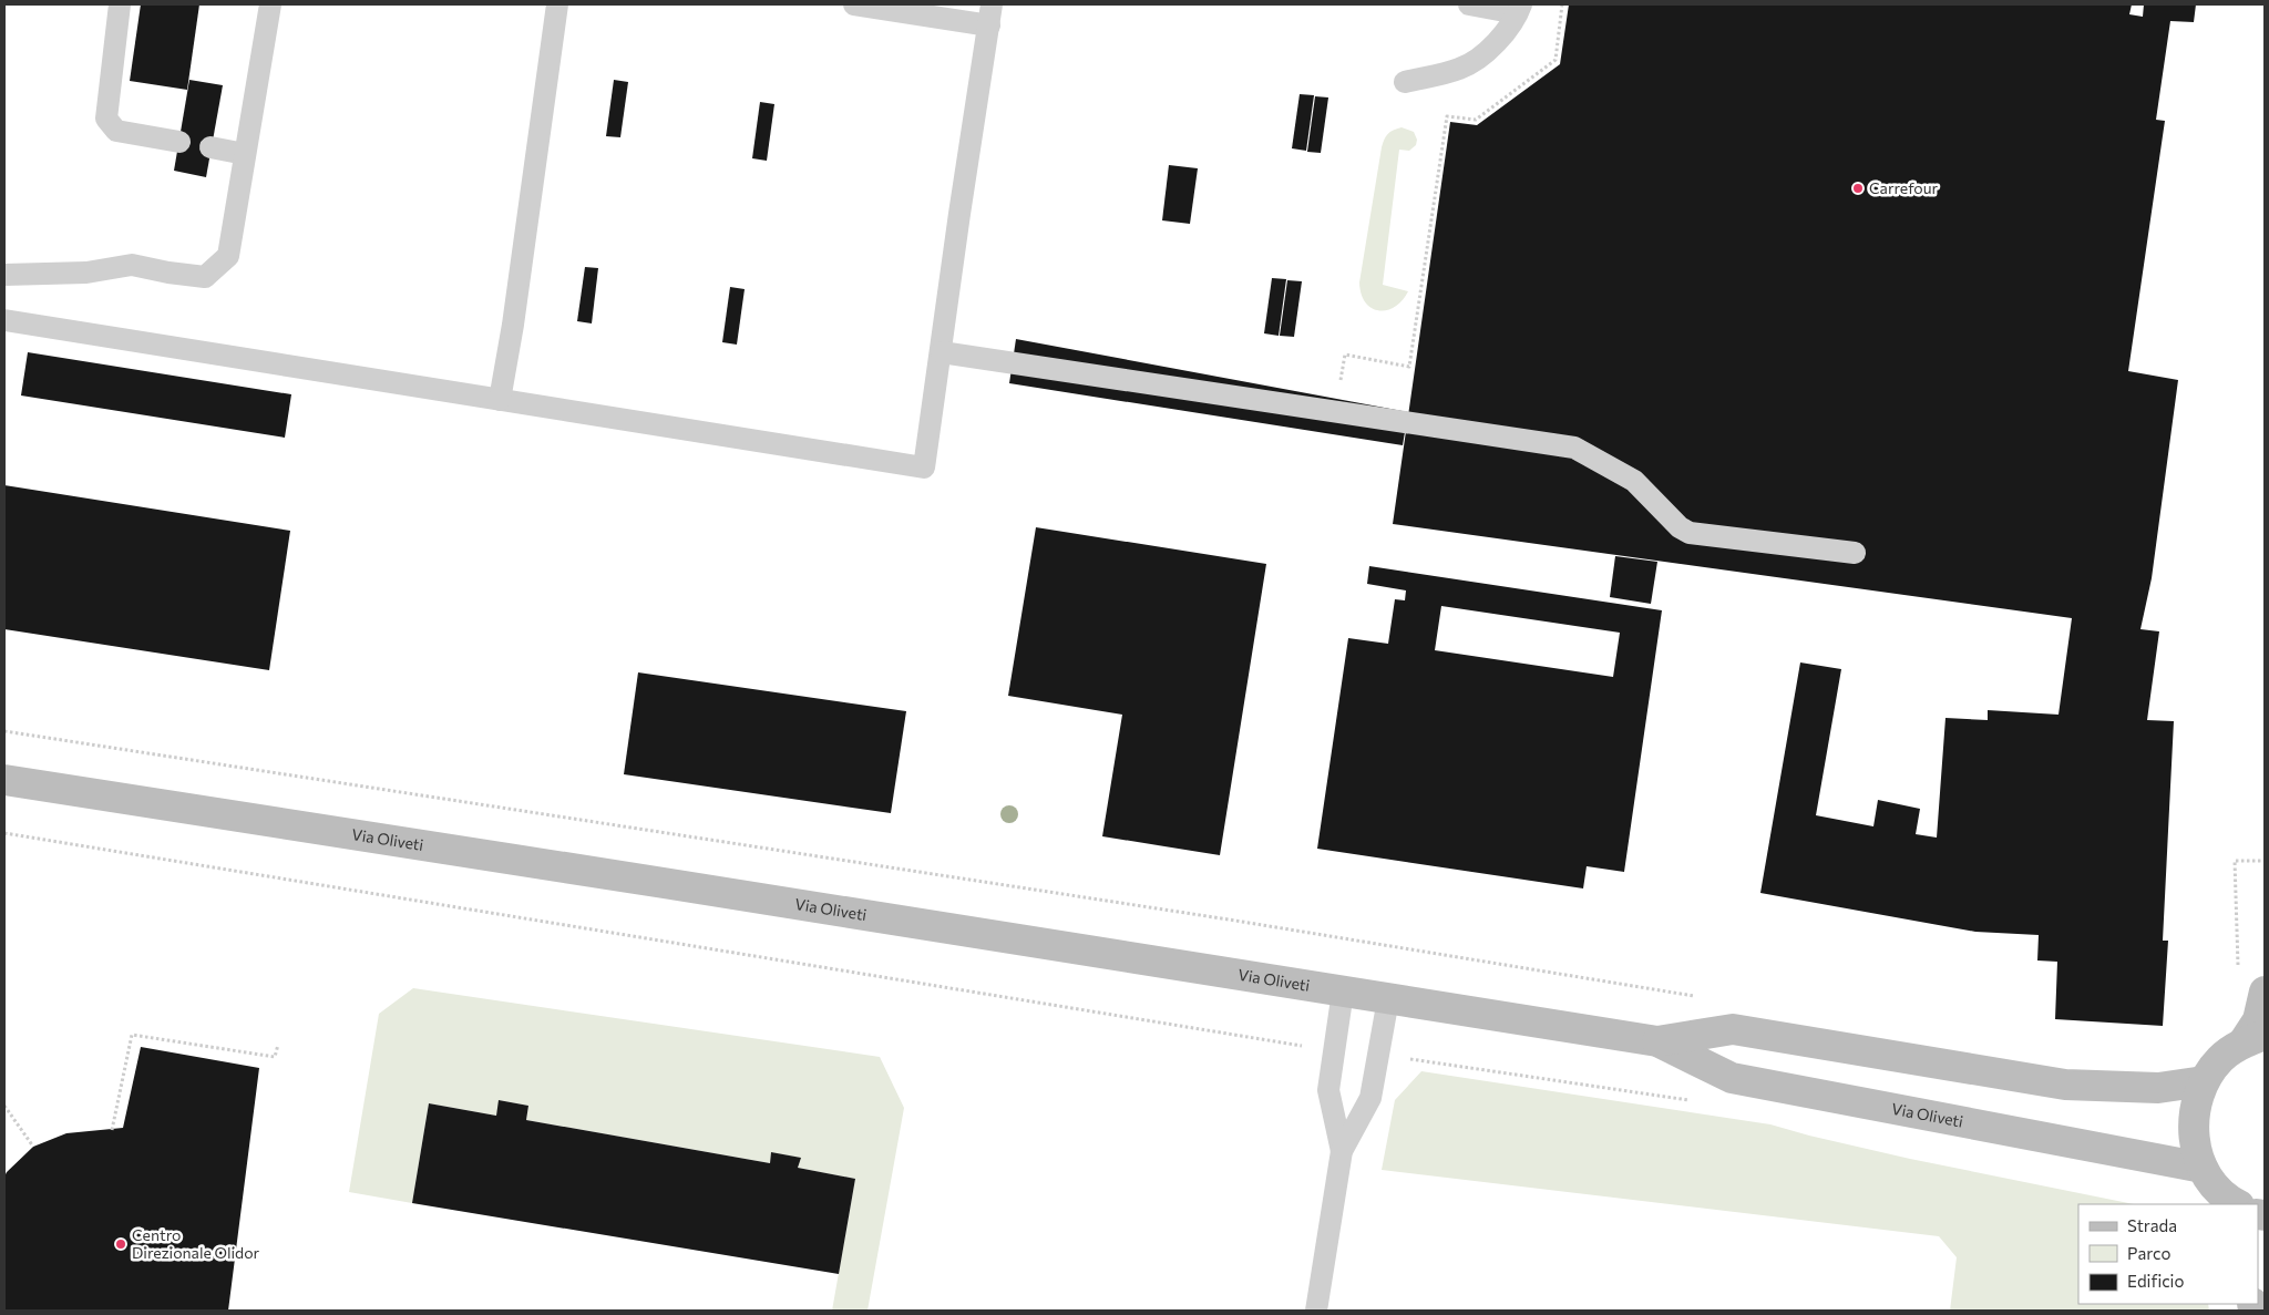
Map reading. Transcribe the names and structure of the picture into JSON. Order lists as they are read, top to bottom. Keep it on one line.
{"streets":{"main road":["Via Oliveti"]},"places":["Carrefour","Centro Direzionale Olidor"],"legend":["Strada","Parco","Edificio"]}
